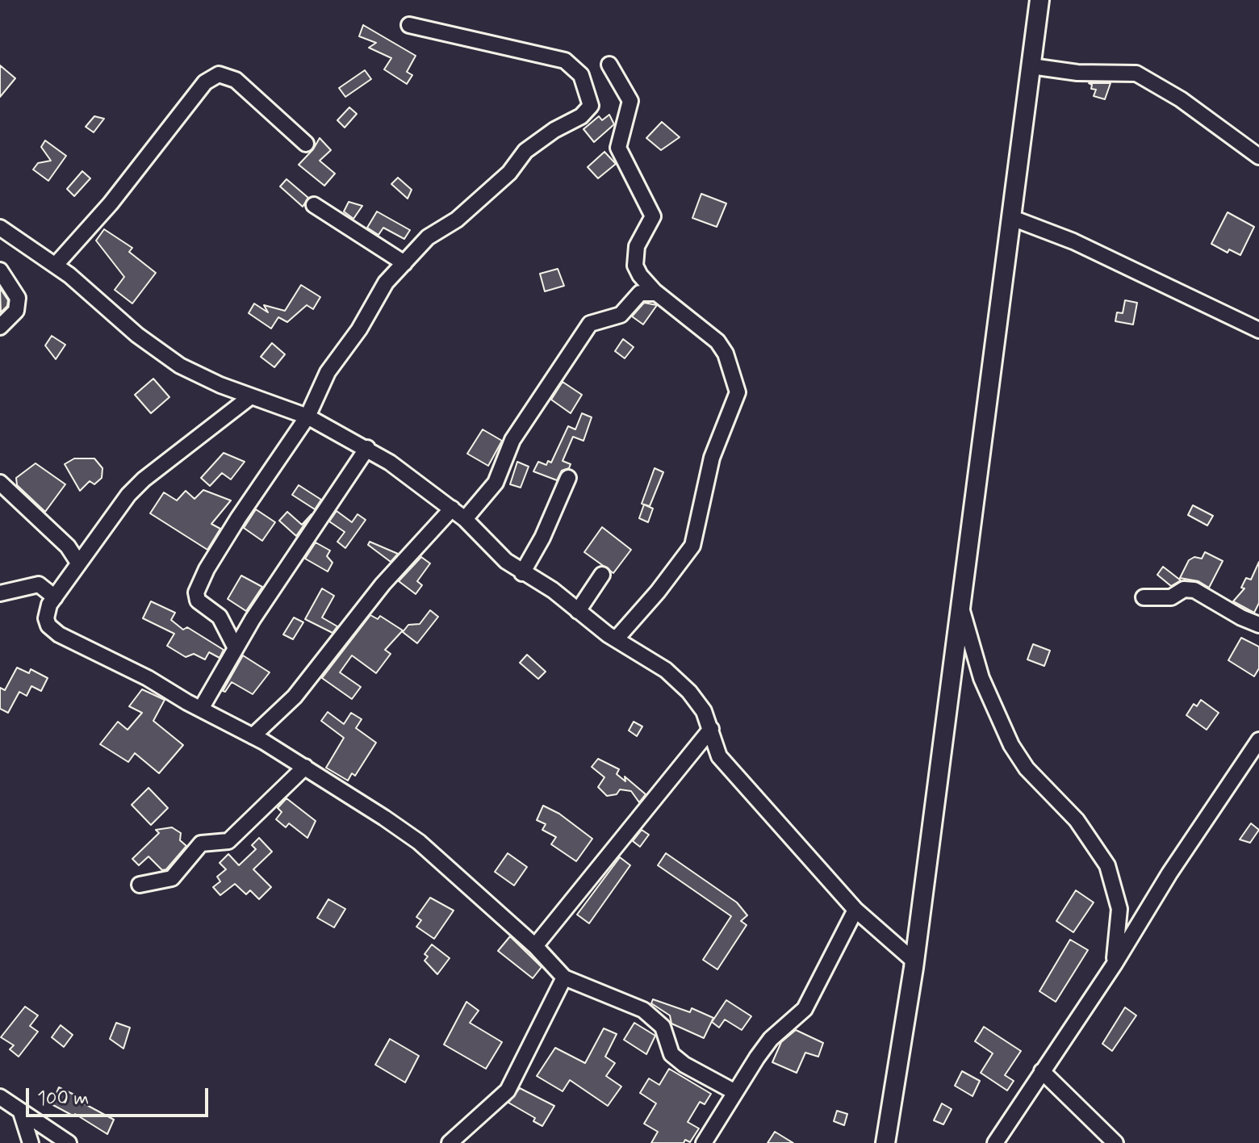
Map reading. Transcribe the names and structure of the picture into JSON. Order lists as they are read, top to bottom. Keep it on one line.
{"scale_bar":"100 m"}
